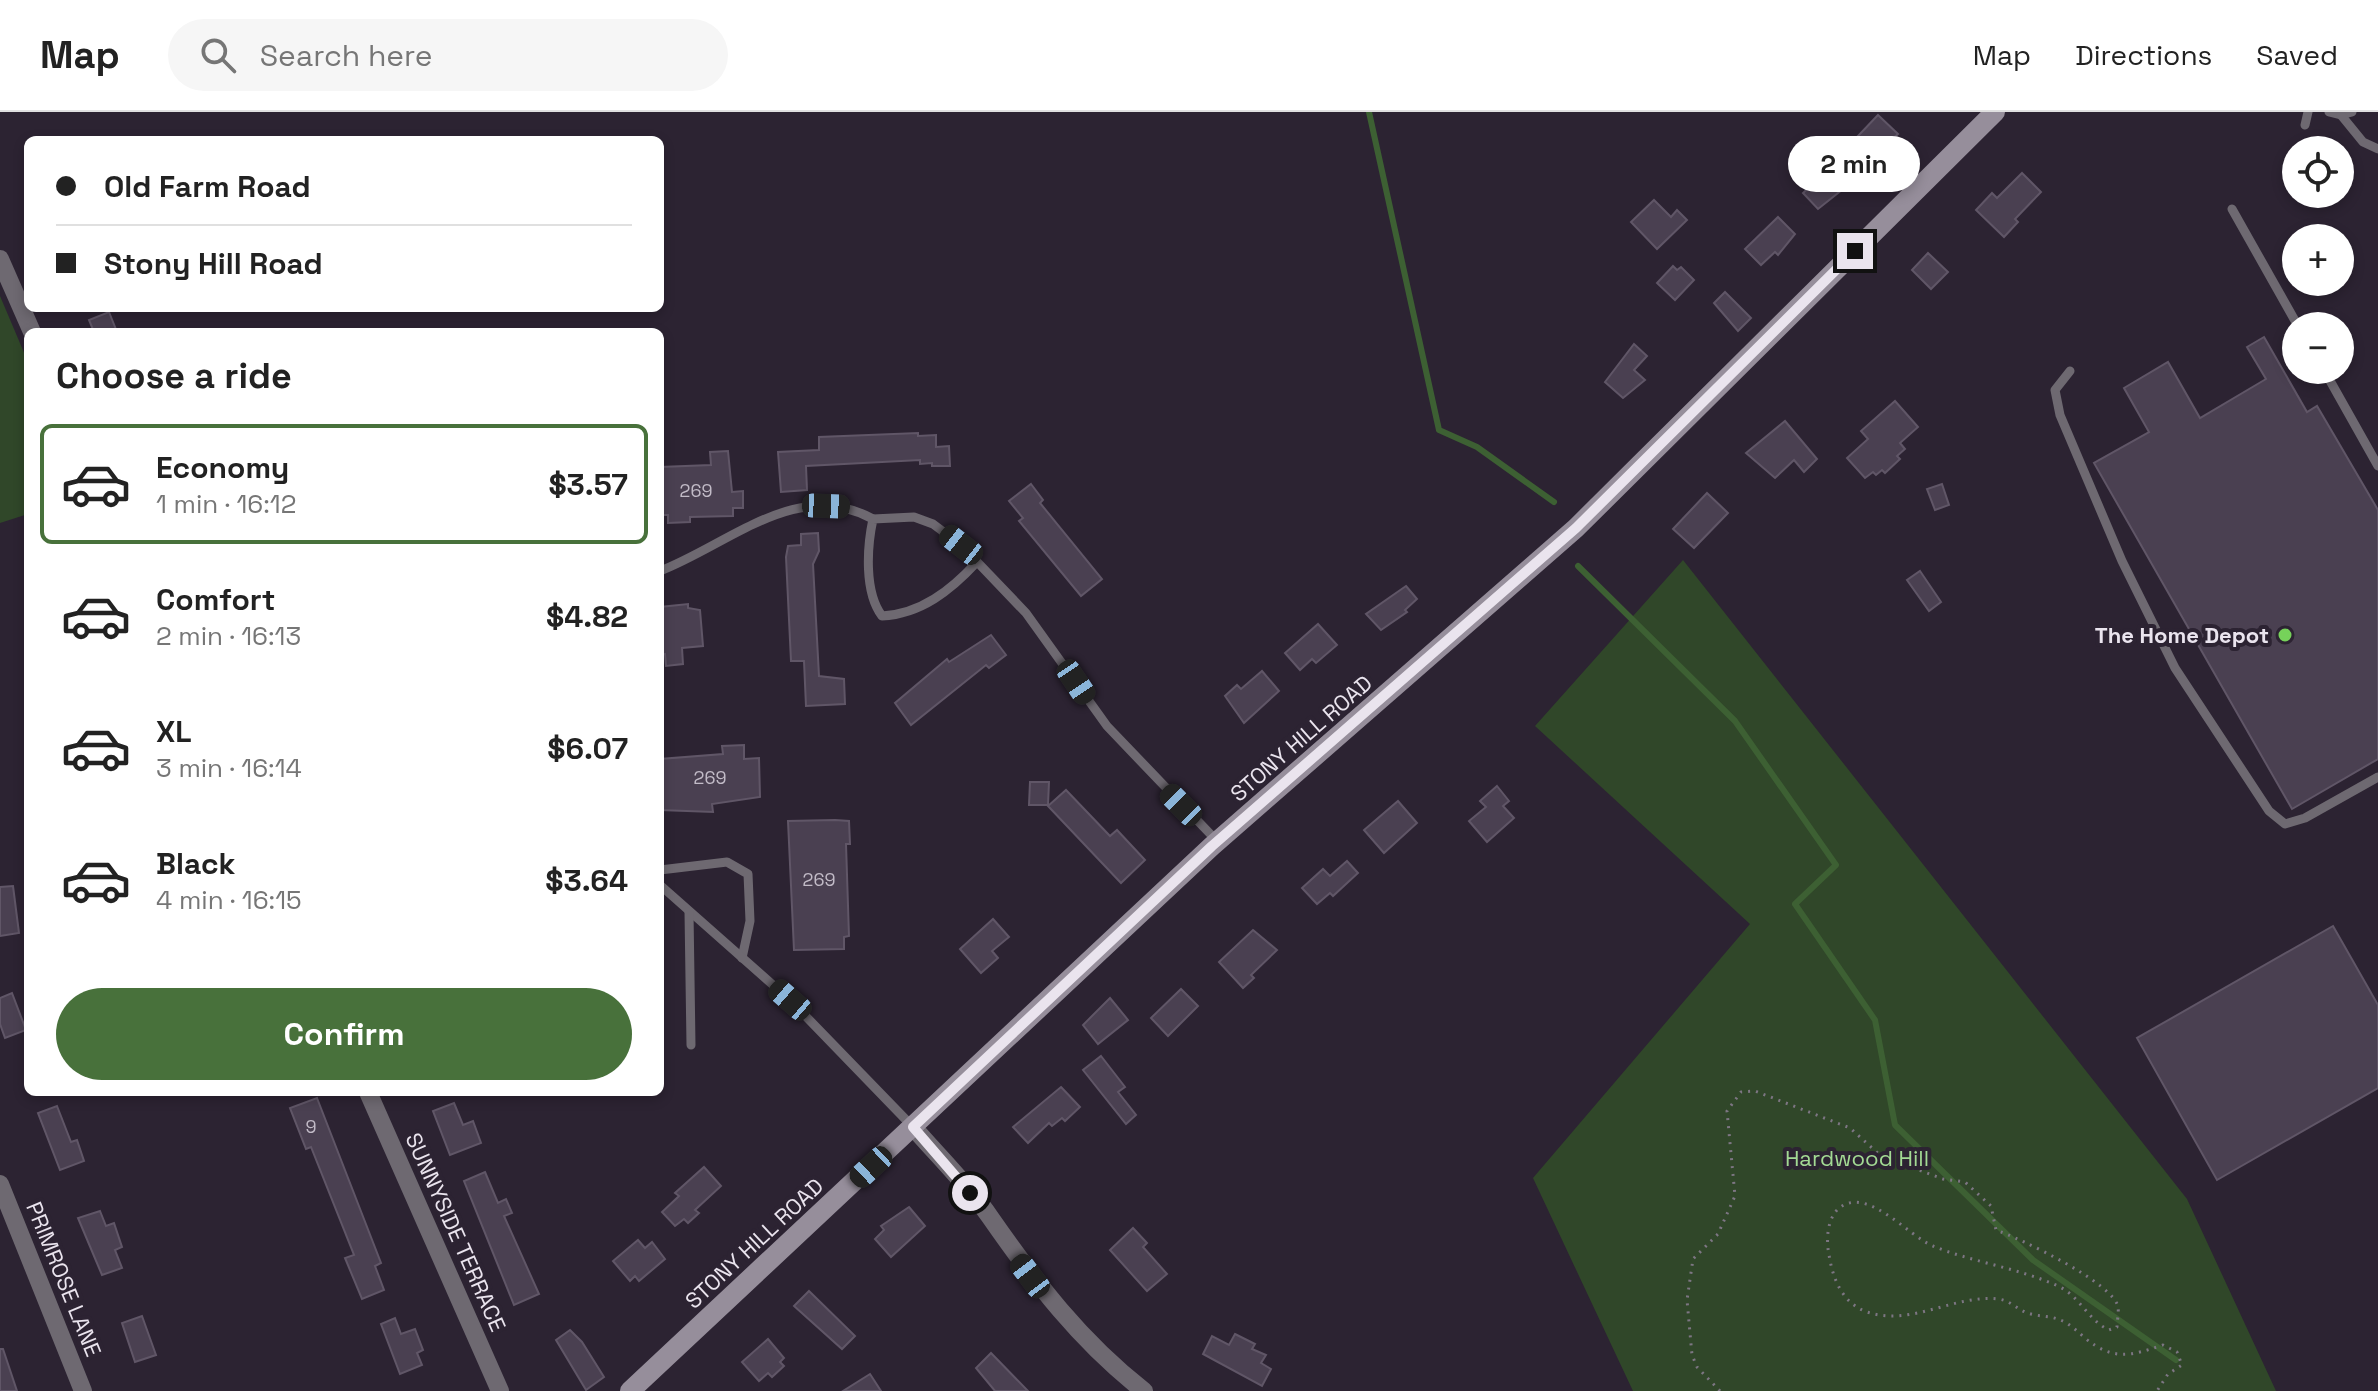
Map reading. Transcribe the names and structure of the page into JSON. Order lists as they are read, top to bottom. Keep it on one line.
{"streets":{"main road":["STONY HILL ROAD"],"street":["SUNNYSIDE TERRACE","PRIMROSE LANE"]},"parks":["Hardwood Hill"],"places":["The Home Depot"],"house_numbers":["269","269","269","9"],"page":{"header":"Map","search":"Search here","nav":["Map","Directions","Saved"],"map_buttons":["+","−"],"bubble":"2 min","banner":["Old Farm Road","Stony Hill Road"],"heading":"Choose a ride","list":[{"name":"Economy","note":"1 min · 16:12","value":"$3.57"},{"name":"Comfort","note":"2 min · 16:13","value":"$4.82"},{"name":"XL","note":"3 min · 16:14","value":"$6.07"},{"name":"Black","note":"4 min · 16:15","value":"$3.64"}],"buttons":"Confirm"}}
